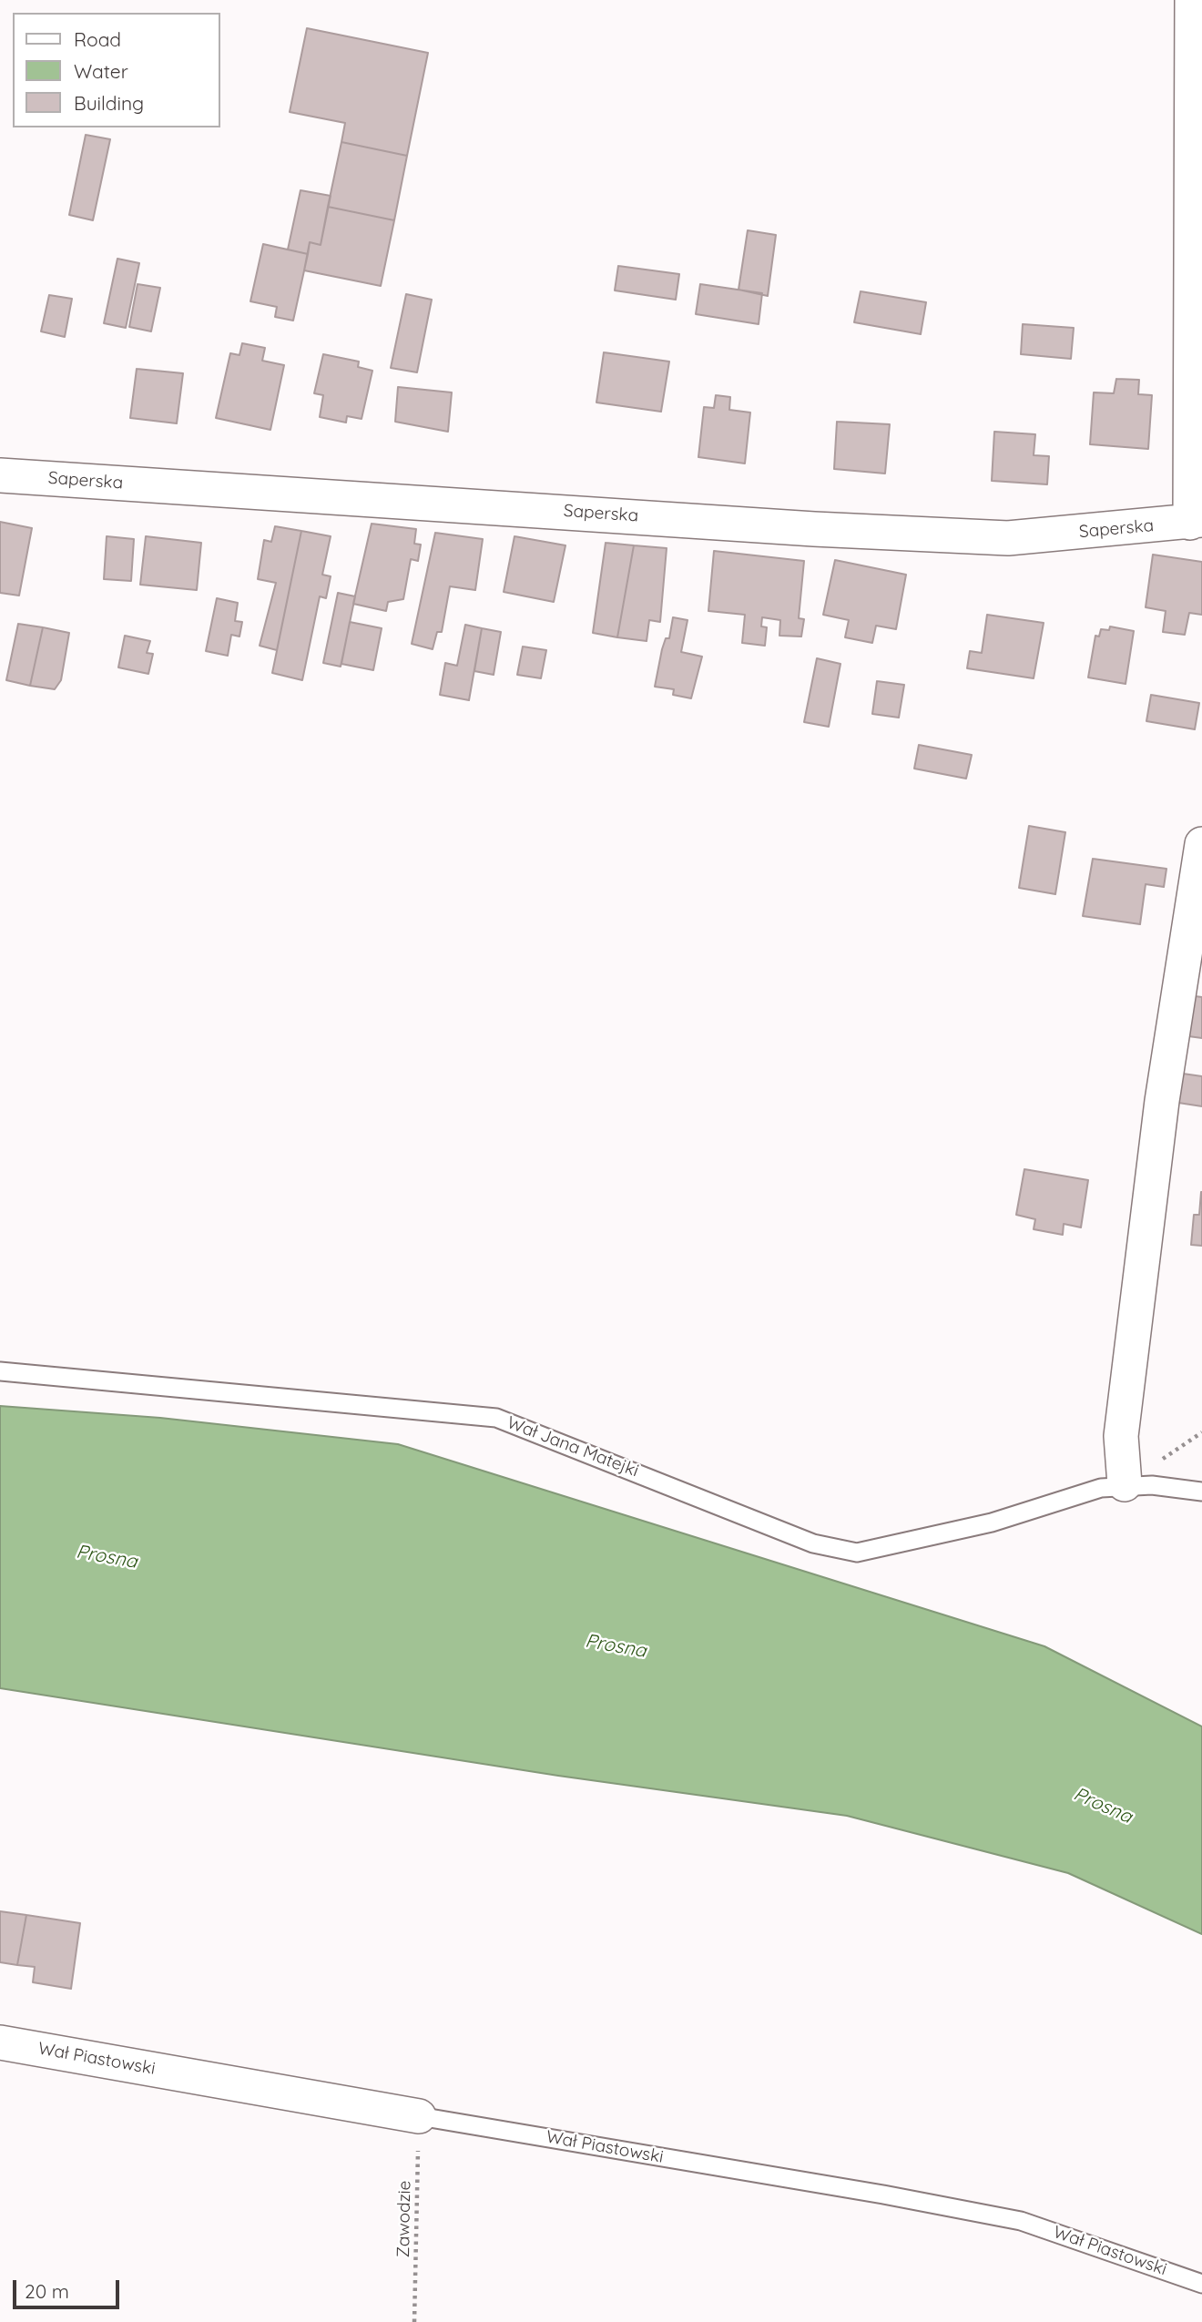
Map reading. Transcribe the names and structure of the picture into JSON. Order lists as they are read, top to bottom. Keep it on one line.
{"streets":{"street":["Saperska","Wał Piastowski"],"lane":["Wał Jana Matejki"],"path":["Zawodzie"]},"crossings":[["Wał Piastowski","Zawodzie"]],"water":["Prosna"],"legend":["Road","Water","Building"],"scale_bar":"20 m"}
